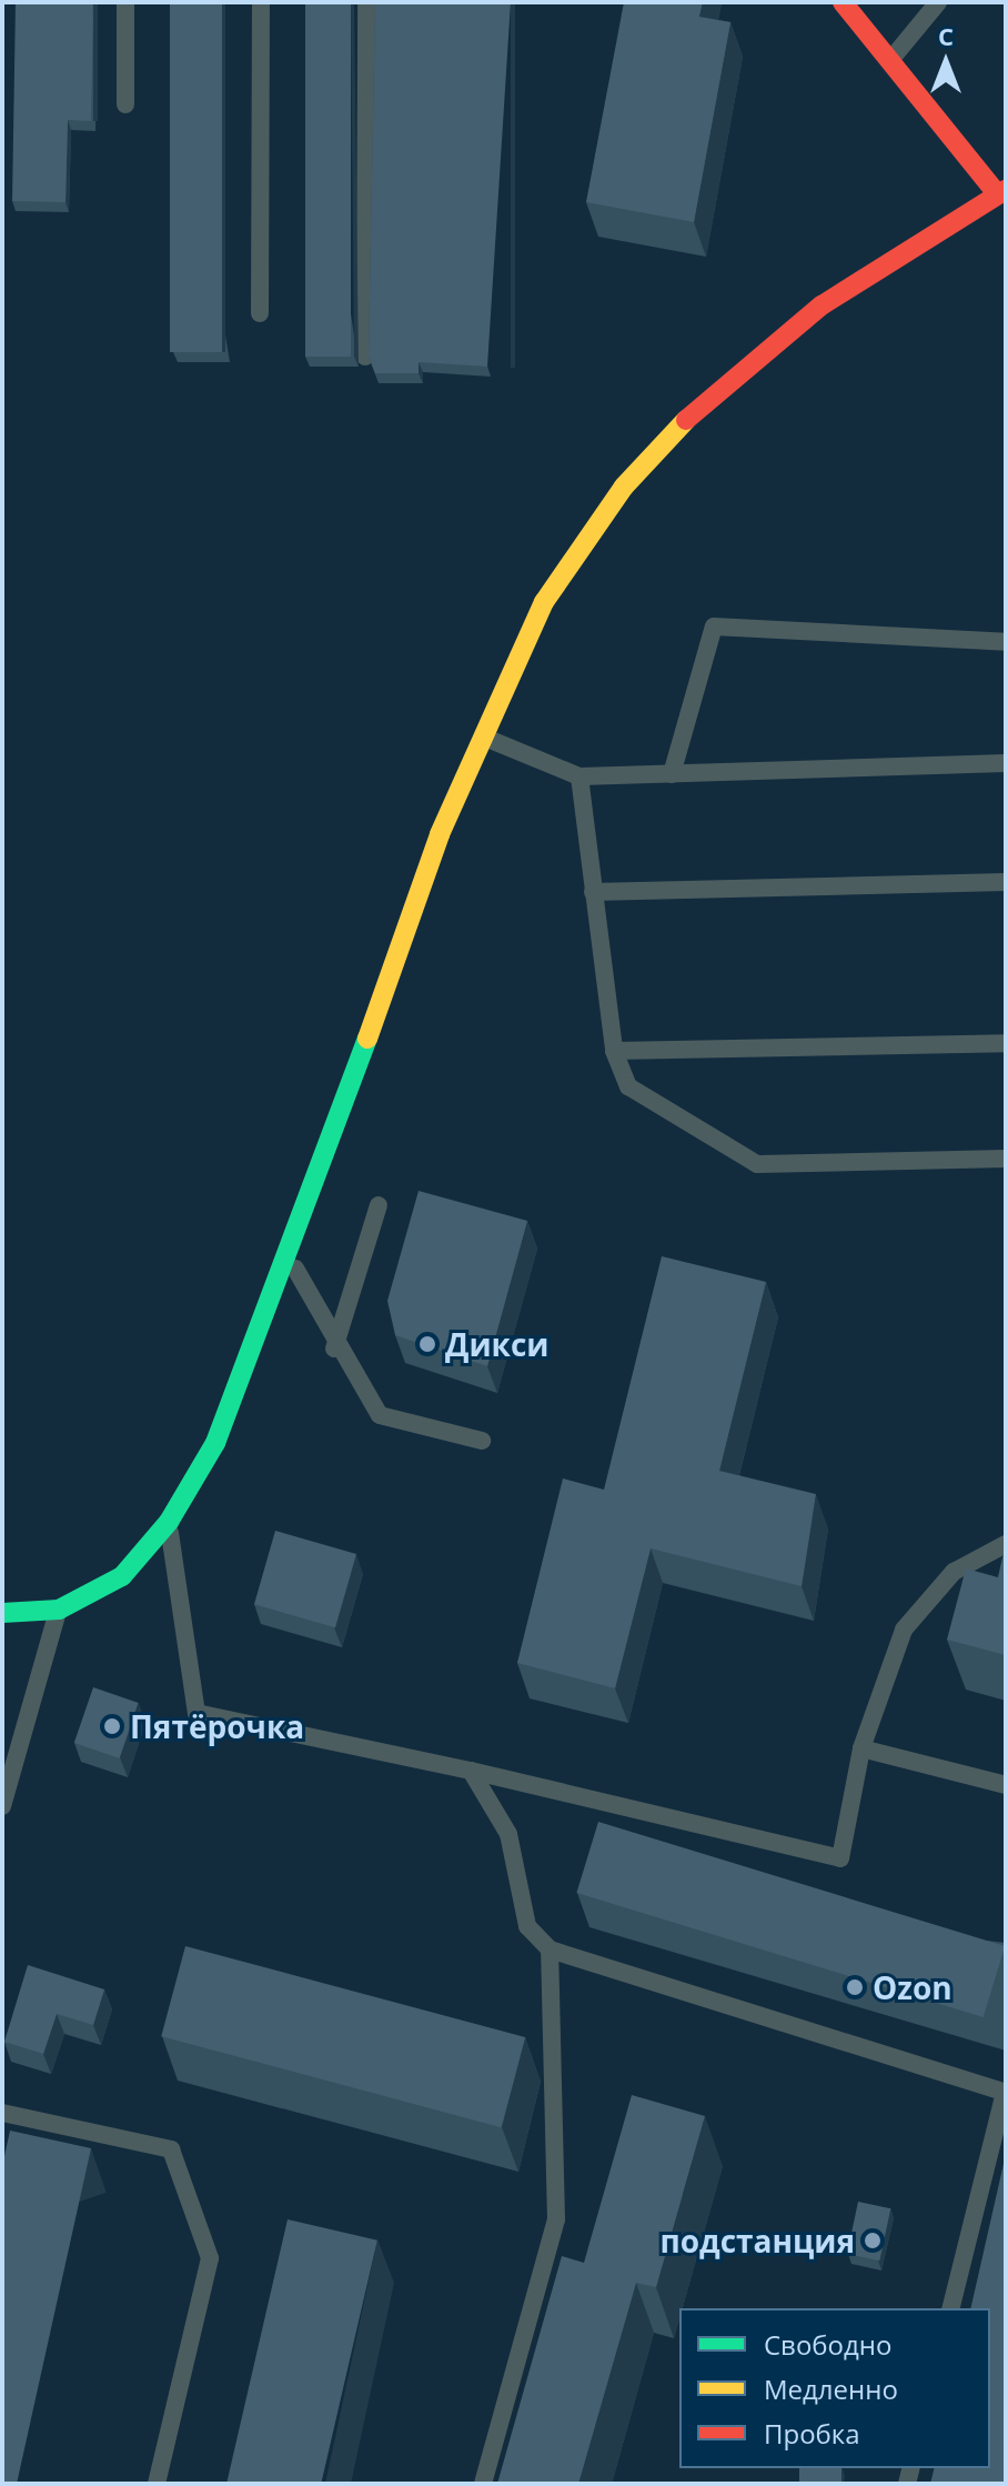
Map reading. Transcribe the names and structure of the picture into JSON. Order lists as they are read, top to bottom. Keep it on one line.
{"places":["Дикси","Пятёрочка","Ozon","подстанция"],"legend":["Свободно","Медленно","Пробка"],"north":"top"}
